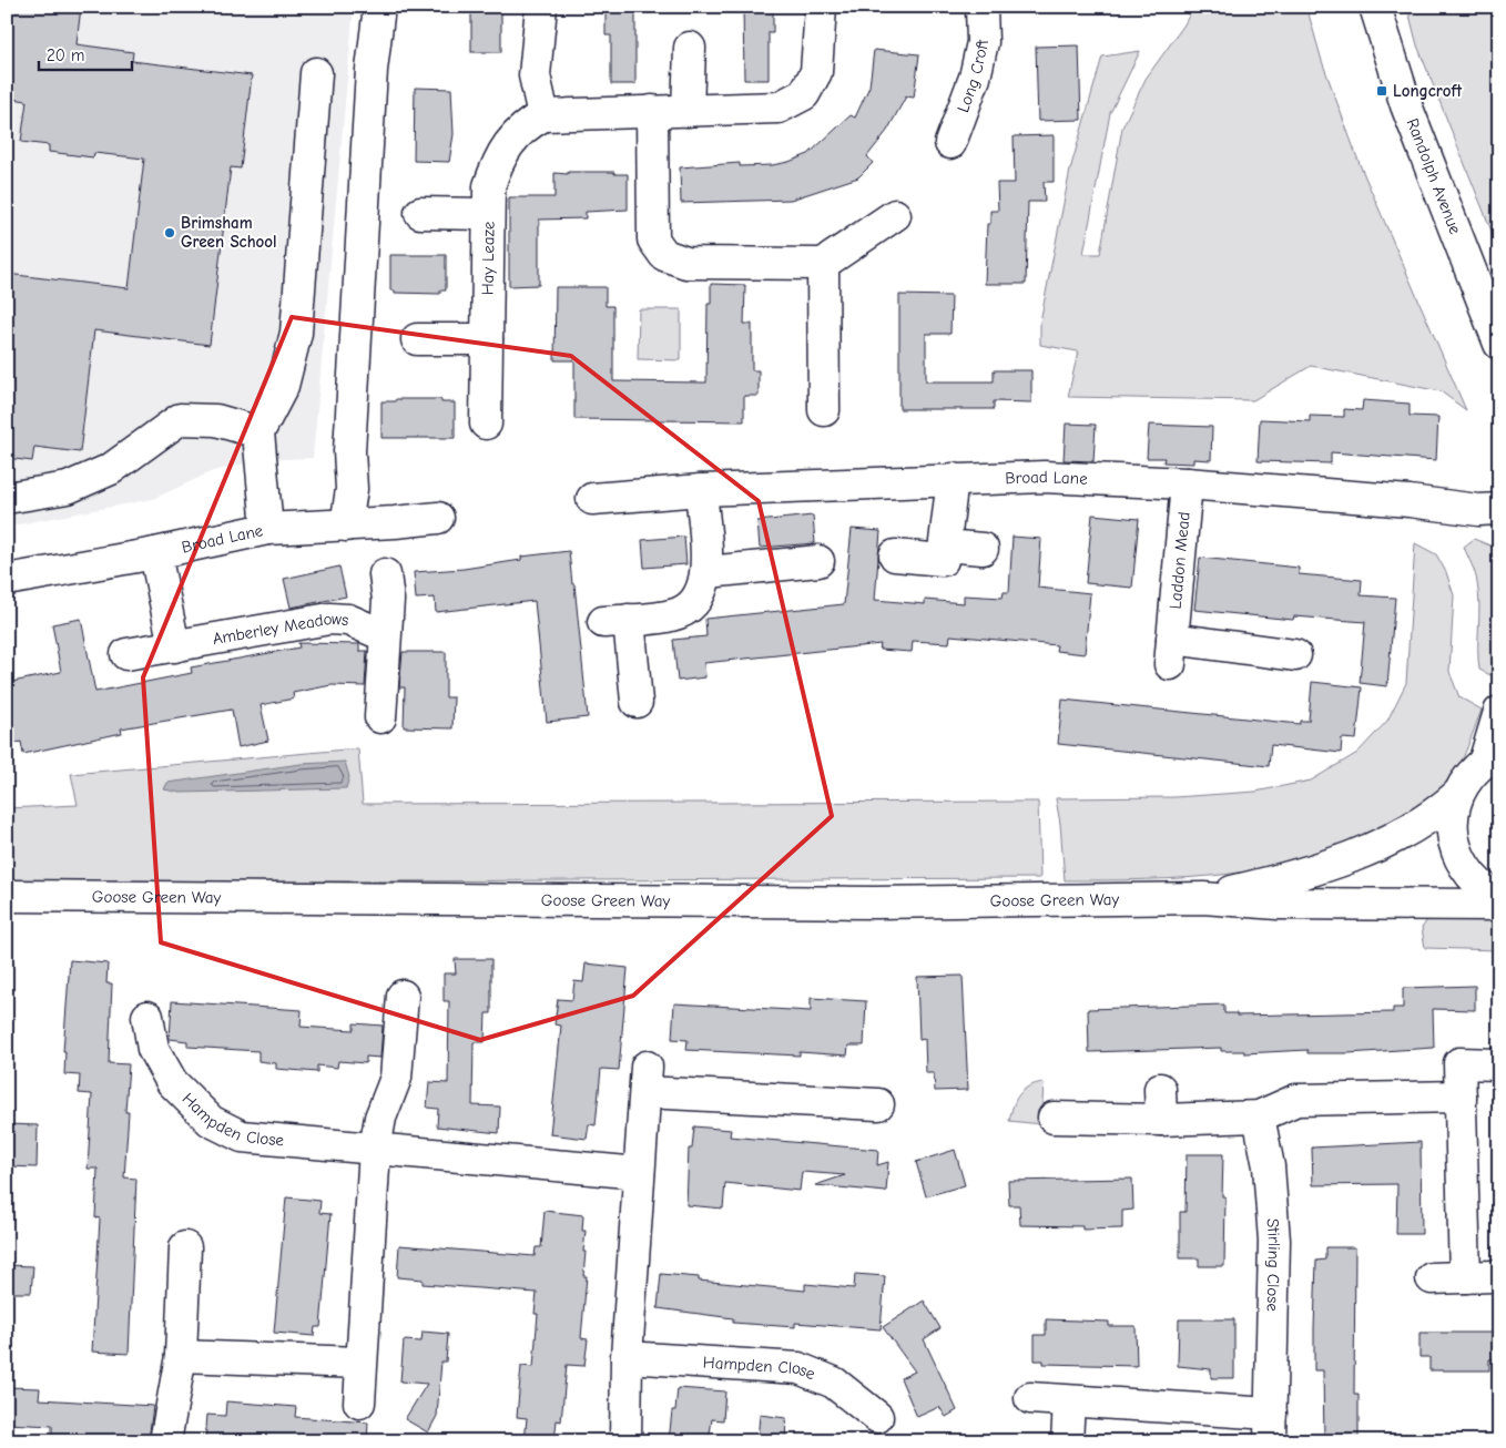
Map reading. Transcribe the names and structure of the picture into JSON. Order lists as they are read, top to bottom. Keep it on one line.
{"streets":{"street":["Long Croft","Randolph Avenue","Hay Leaze","Broad Lane","Laddon Mead","Amberley Meadows","Goose Green Way","Hampden Close","Stirling Close"]},"crossings":[["Broad Lane","Laddon Mead"]],"places":{"transit":["Longcroft"],"other":["Brimsham Green School"]},"scale_bar":"20 m"}
